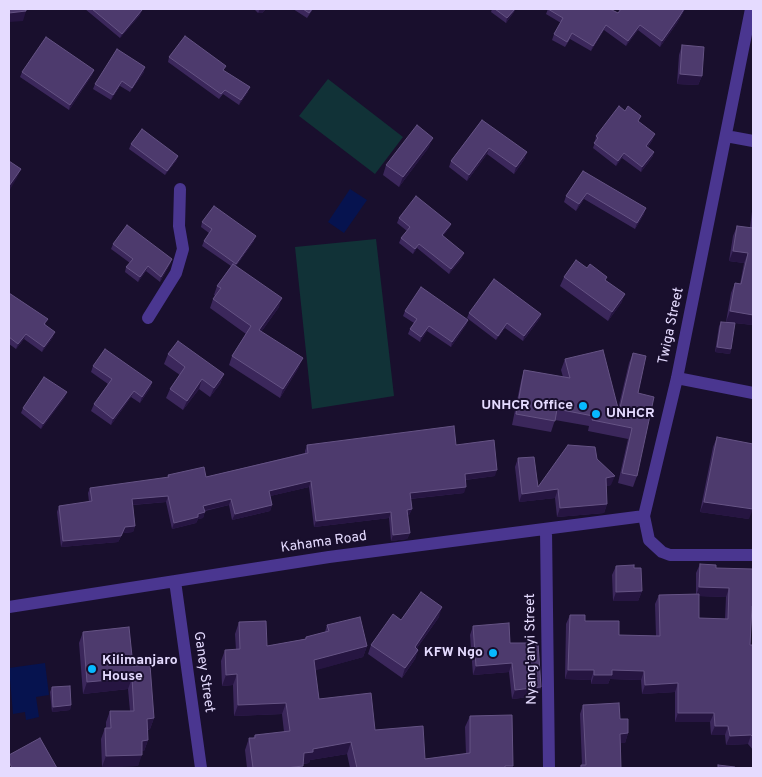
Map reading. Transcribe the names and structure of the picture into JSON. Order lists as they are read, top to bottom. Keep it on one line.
{"streets":{"street":["Twiga Street","Kahama Road","Nyang'anyi Street","Ganey Street"]},"crossings":[["Twiga Street","Kahama Road"],["Kahama Road","Nyang'anyi Street"],["Kahama Road","Ganey Street"]],"places":["UNHCR Office","UNHCR","KFW Ngo","Kilimanjaro House"]}
